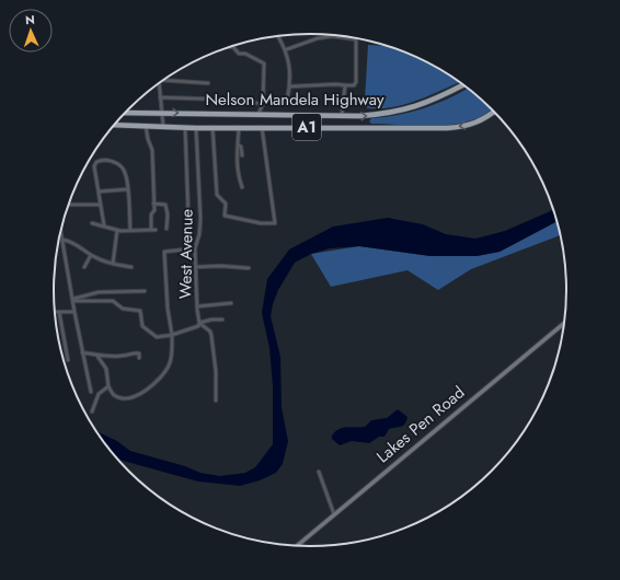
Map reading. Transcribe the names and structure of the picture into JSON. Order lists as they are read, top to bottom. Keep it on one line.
{"streets":{"highway":["Nelson Mandela Highway","A1"],"street":["West Avenue","Lakes Pen Road"]},"crossings":[["Nelson Mandela Highway","West Avenue"]],"north":"top"}
